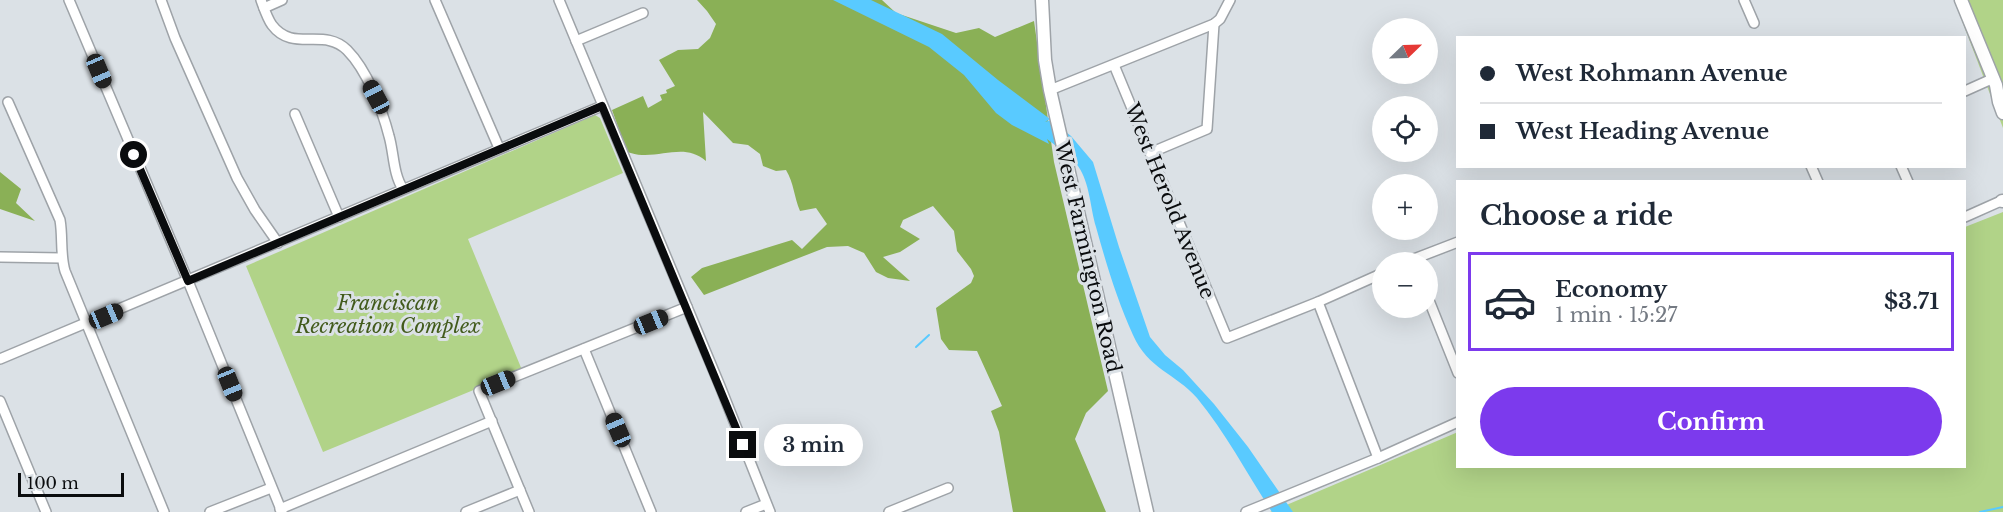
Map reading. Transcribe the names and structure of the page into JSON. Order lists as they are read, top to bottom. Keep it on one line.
{"streets":{"main road":["West Farmington Road"],"street":["West Herold Avenue"]},"parks":["Franciscan Recreation Complex"],"scale_bar":"100 m","north":"top right","page":{"map_buttons":["+","−"],"banner":["West Rohmann Avenue","West Heading Avenue"],"heading":"Choose a ride","list":[{"name":"Economy","note":"1 min · 15:27","value":"$3.71"}],"buttons":"Confirm","bubble":"3 min","scale":"100 m"}}
